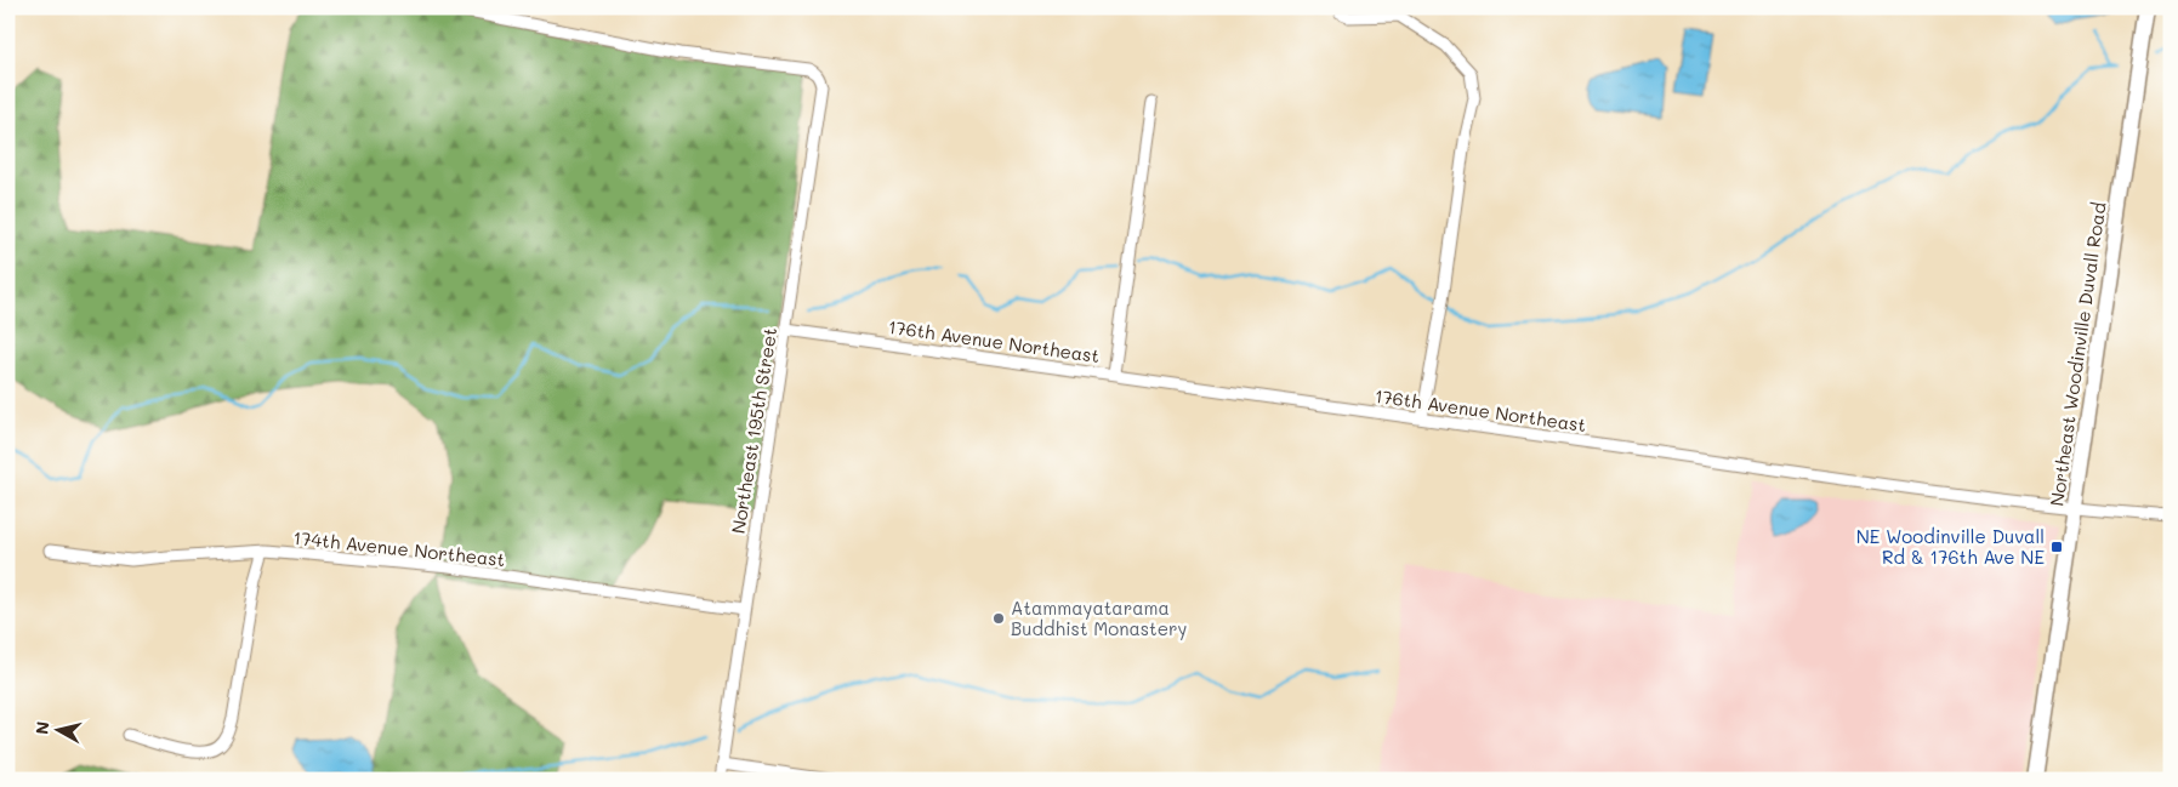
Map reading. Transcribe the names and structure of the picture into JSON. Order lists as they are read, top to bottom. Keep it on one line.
{"streets":{"main road":["Northeast Woodinville Duvall Road"],"street":["176th Avenue Northeast","Northeast 195th Street","174th Avenue Northeast"]},"crossings":[["176th Avenue Northeast","Northeast Woodinville Duvall Road"],["176th Avenue Northeast","Northeast 195th Street"],["Northeast 195th Street","174th Avenue Northeast"]],"places":{"transit":["NE Woodinville Duvall Rd & 176th Ave NE"],"other":["Atammayatarama Buddhist Monastery"]},"north":"left"}
